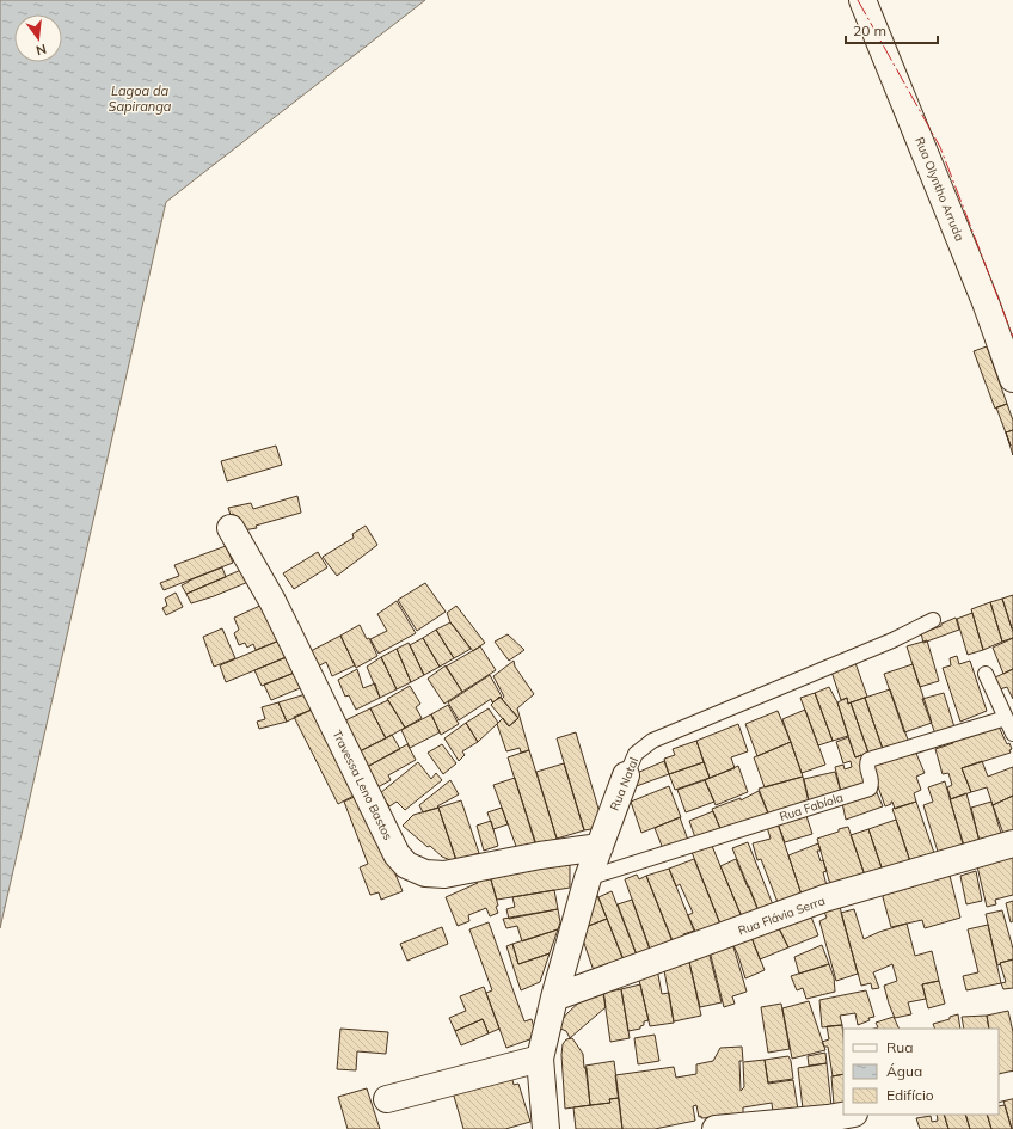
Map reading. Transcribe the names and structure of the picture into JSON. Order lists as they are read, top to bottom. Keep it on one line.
{"streets":{"street":["Rua Olyntho Arruda","Rua Natal","Travessa Leno Bastos","Rua Flávia Serra"],"lane":["Rua Fabíola"]},"crossings":[["Rua Natal","Travessa Leno Bastos"],["Rua Natal","Rua Fabíola"],["Rua Natal","Rua Flávia Serra"]],"water":["Lagoa da Sapiranga"],"legend":["Rua","Água","Edifício"],"scale_bar":"20 m","north":"bottom"}
